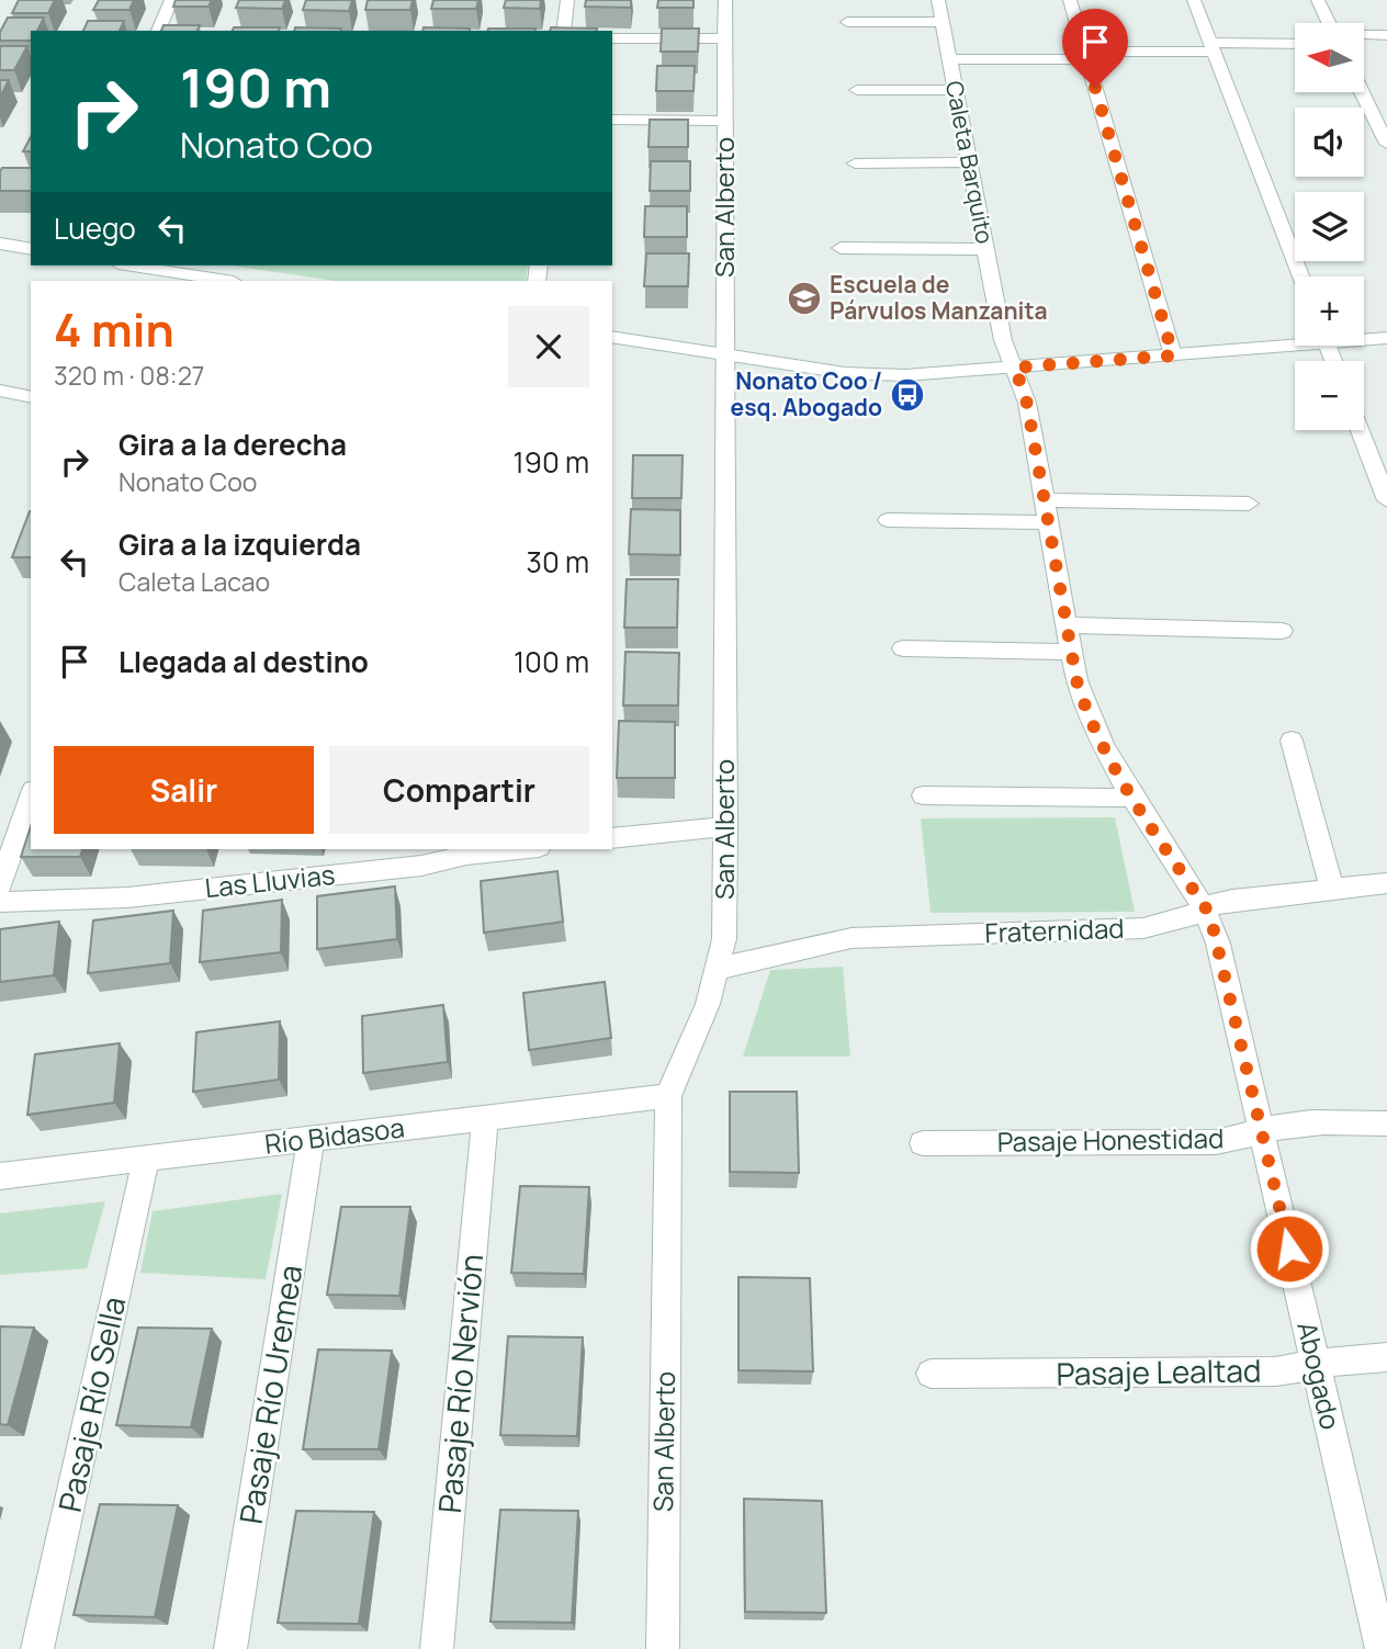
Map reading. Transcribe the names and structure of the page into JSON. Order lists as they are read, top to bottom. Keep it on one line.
{"streets":{"street":["Caleta Barquito","San Alberto","Las Lluvias","Fraternidad","Río Bidasoa","Pasaje Honestidad","Pasaje Lealtad","Abogado","Pasaje Río Nervión","Pasaje Río Uremea","Pasaje Río Sella"]},"crossings":[["Caleta Barquito","Abogado"],["San Alberto","Fraternidad"],["San Alberto","Río Bidasoa"],["Fraternidad","Abogado"],["Río Bidasoa","Pasaje Río Nervión"],["Río Bidasoa","Pasaje Río Uremea"],["Río Bidasoa","Pasaje Río Sella"],["Pasaje Honestidad","Abogado"],["Pasaje Lealtad","Abogado"]],"places":{"school or university":["Escuela de Párvulos Manzanita"],"bus stop":["Nonato Coo / esq. Abogado"]},"north":"left","page":{"map_buttons":["+","−"],"turn":["190 m","Nonato Coo"],"then":"Luego","heading":["4 min","320 m · 08:27"],"list":[{"name":"Gira a la derecha","note":"Nonato Coo","value":"190 m"},{"name":"Gira a la izquierda","note":"Caleta Lacao","value":"30 m"},{"name":"Llegada al destino","value":"100 m"}],"buttons":["Salir","Compartir"]}}
